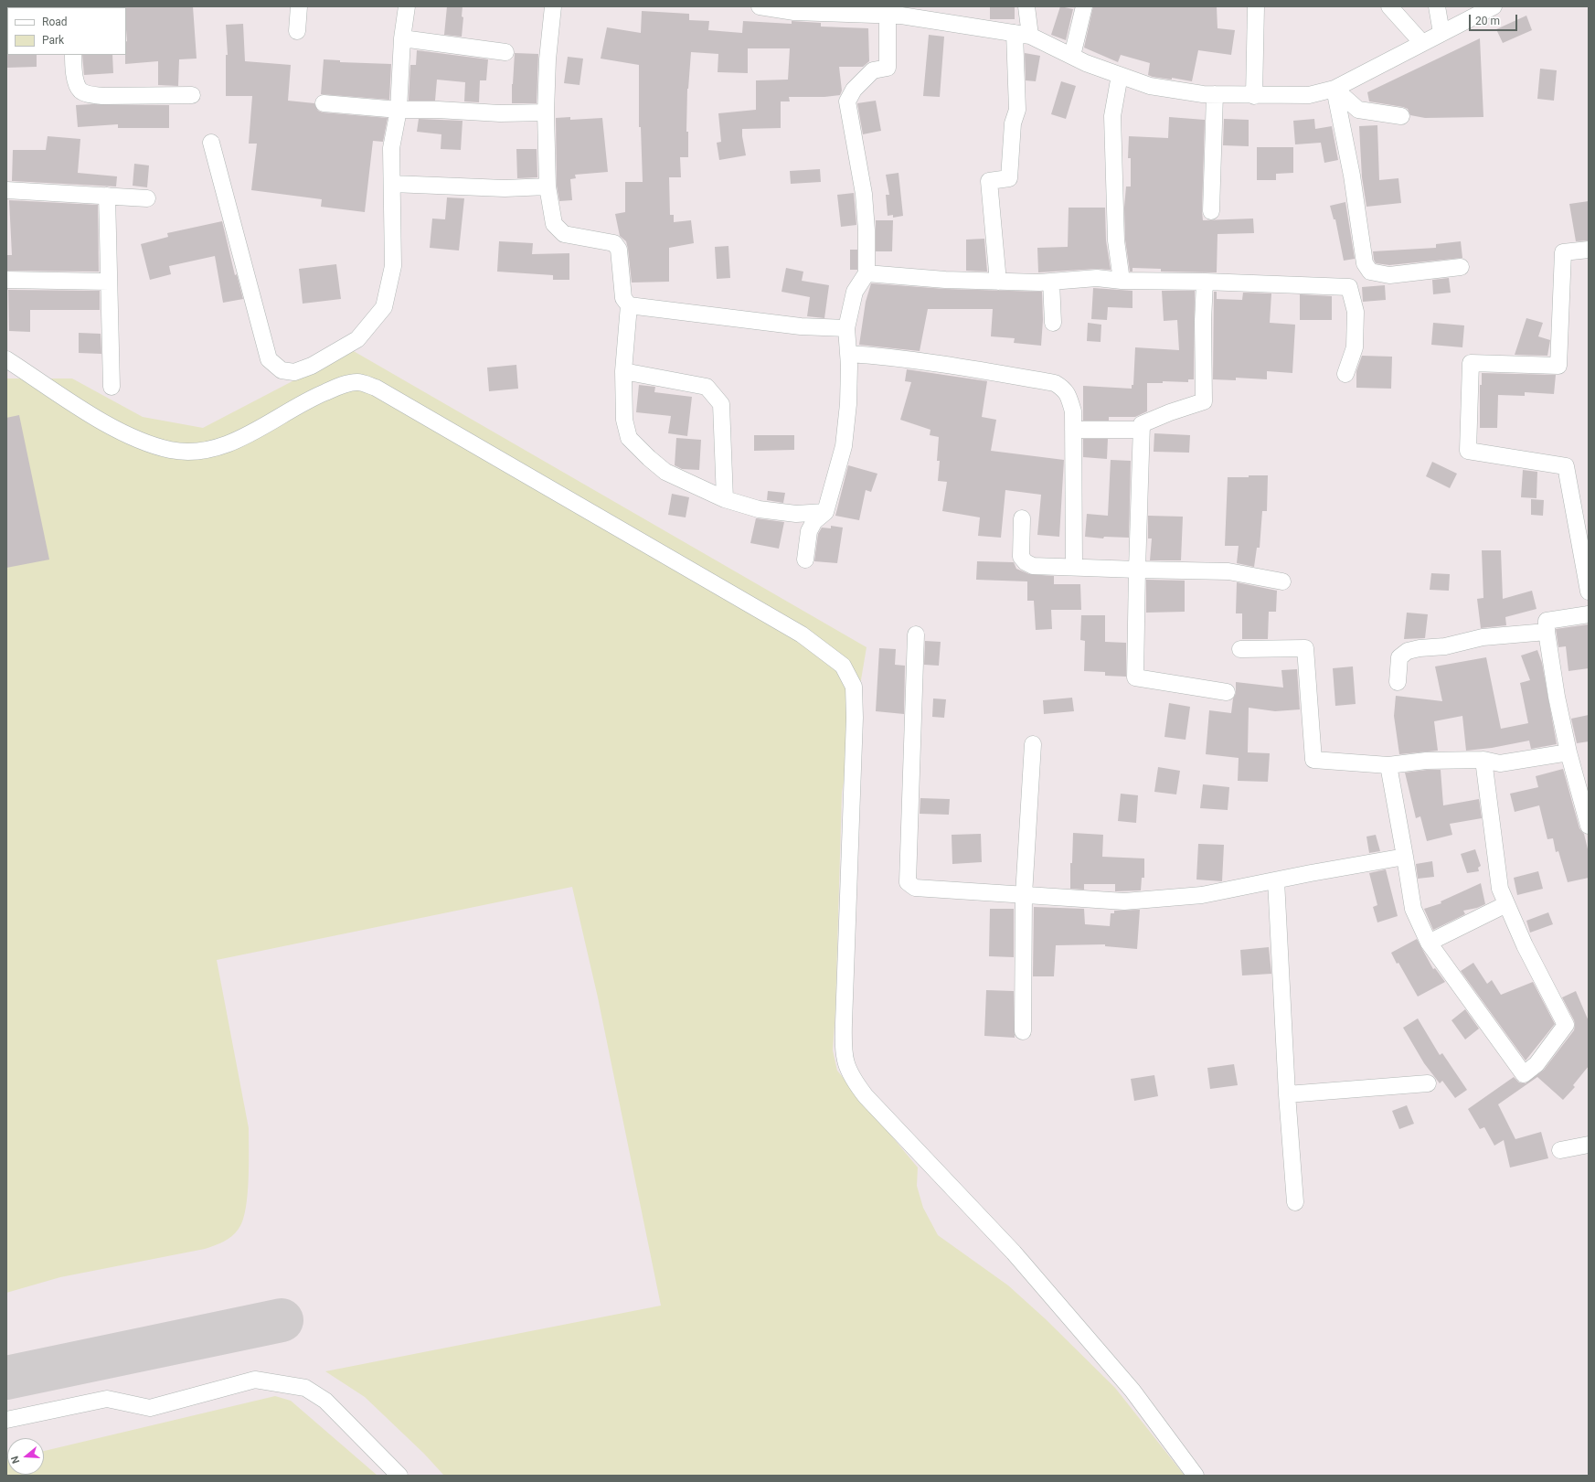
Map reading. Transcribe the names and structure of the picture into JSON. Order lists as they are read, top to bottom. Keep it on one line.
{"legend":["Road","Park"],"scale_bar":"20 m","north":"left"}
